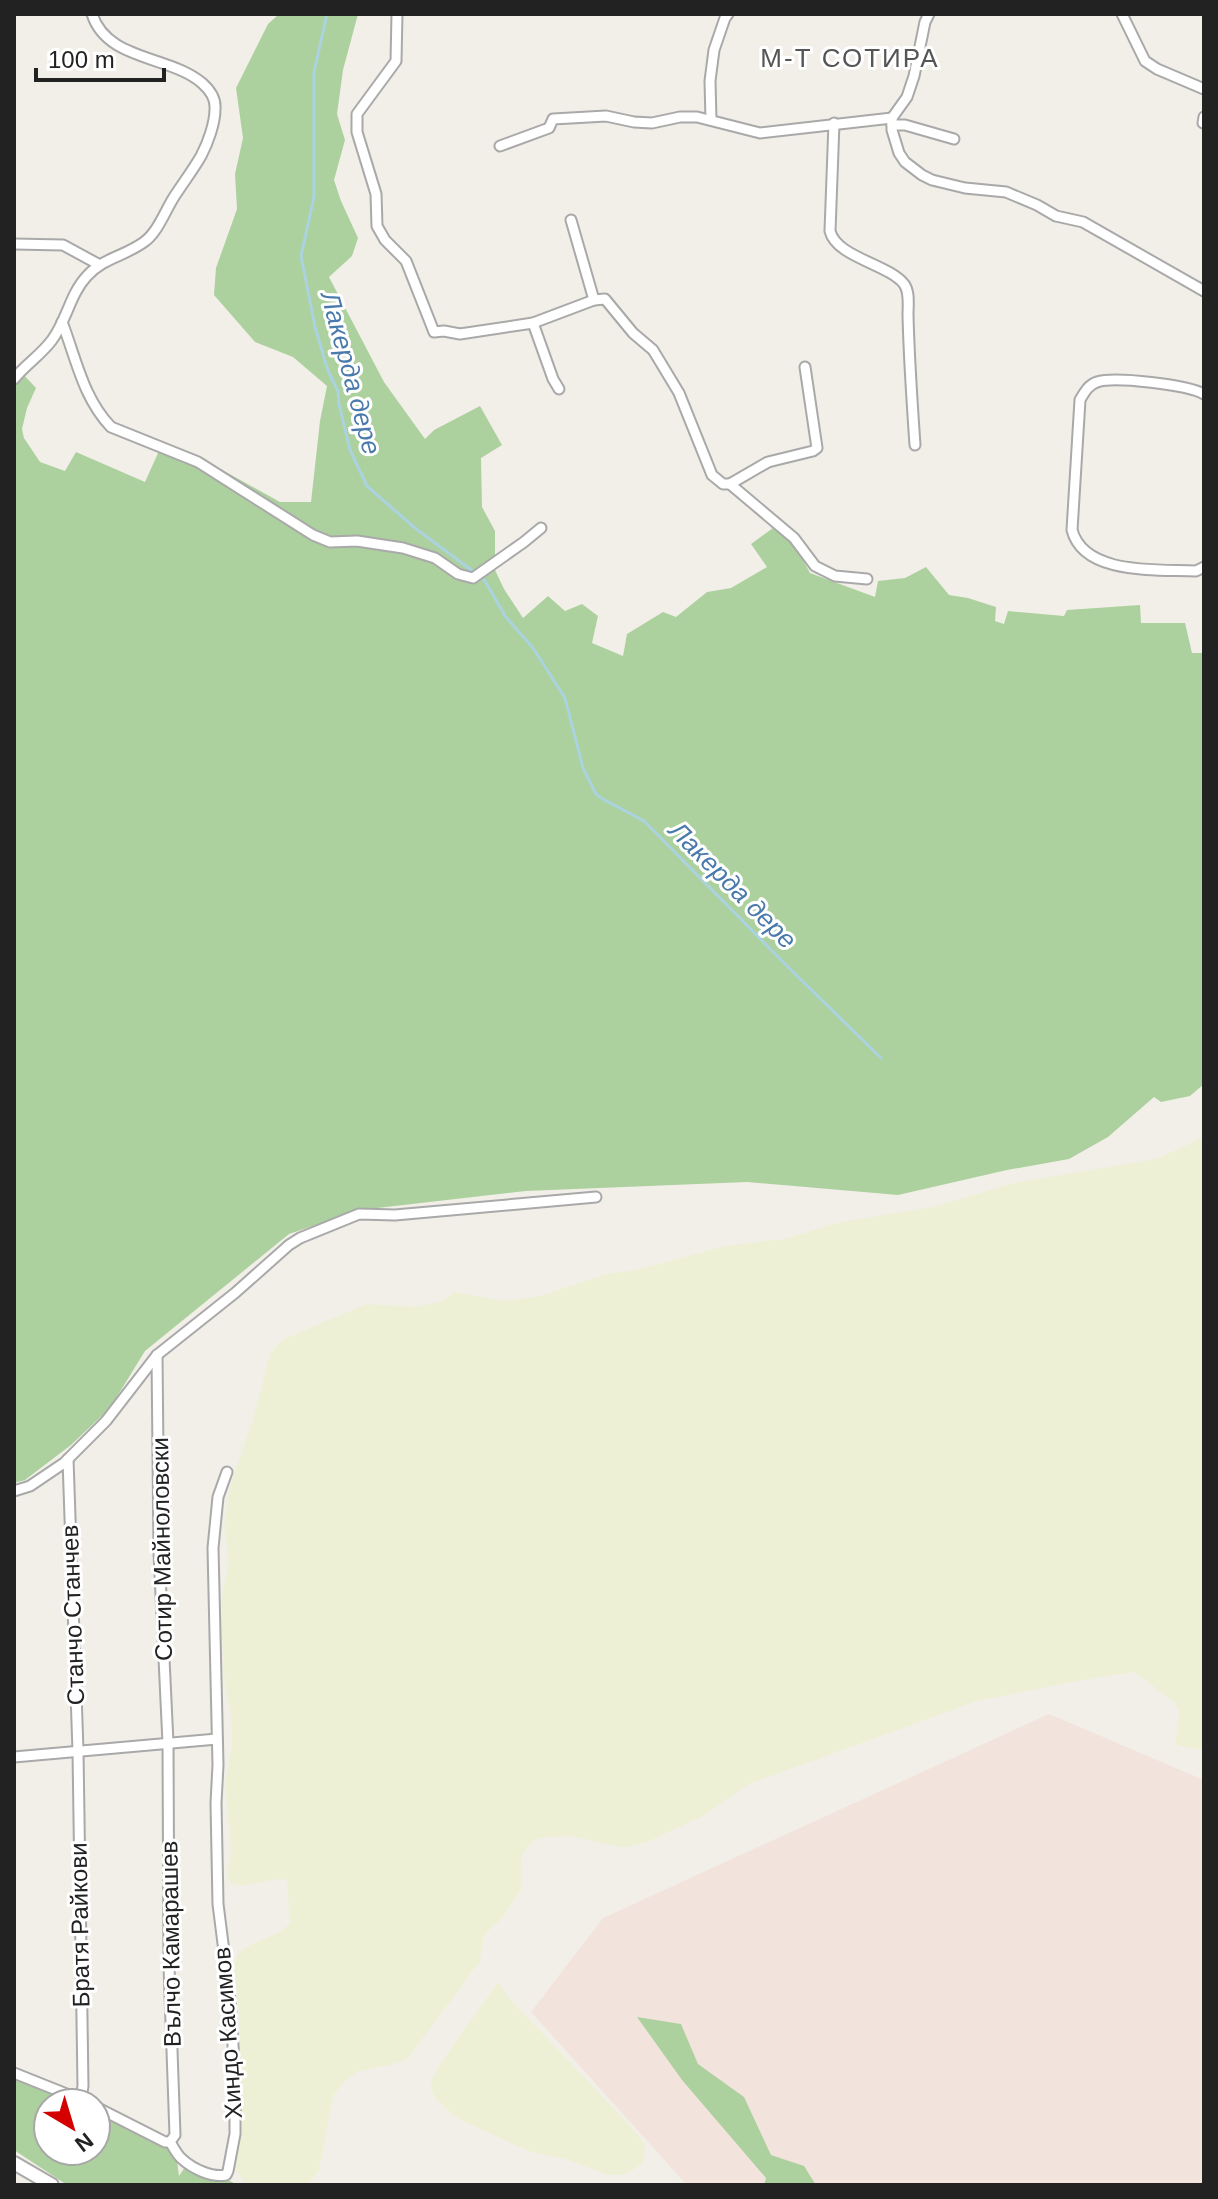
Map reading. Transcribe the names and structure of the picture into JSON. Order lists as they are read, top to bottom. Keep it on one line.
{"streets":{"street":["Сотир Майноловски","Станчо Станчев","Братя Райкови","Вълчо Камарашев","Хиндо Касимов"]},"crossings":[["Сотир Майноловски","Вълчо Камарашев"],["Станчо Станчев","Братя Райкови"],["Вълчо Камарашев","Хиндо Касимов"]],"districts":["М-Т СОТИРА"],"water":["Лакерда дере"],"scale_bar":"100 m","north":"bottom right"}
